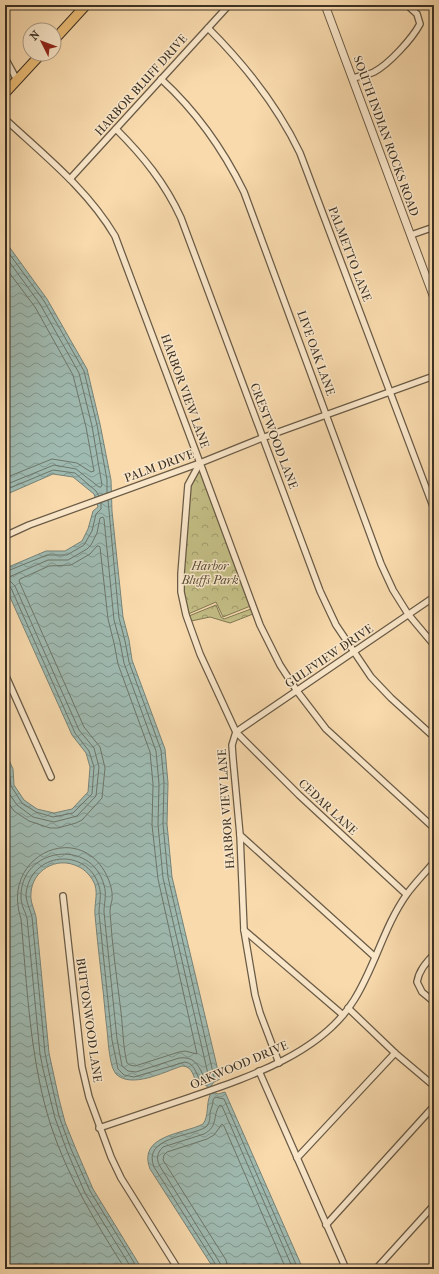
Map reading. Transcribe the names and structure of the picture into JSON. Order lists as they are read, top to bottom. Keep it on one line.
{"streets":{"street":["HARBOR BLUFF DRIVE","SOUTH INDIAN ROCKS ROAD","PALMETTO LANE","LIVE OAK LANE","HARBOR VIEW LANE","CRESTWOOD LANE","PALM DRIVE","GULFVIEW DRIVE","CEDAR LANE","BUTTONWOOD LANE","OAKWOOD DRIVE"]},"crossings":[["HARBOR BLUFF DRIVE","PALMETTO LANE"],["HARBOR BLUFF DRIVE","LIVE OAK LANE"],["HARBOR BLUFF DRIVE","HARBOR VIEW LANE"],["HARBOR BLUFF DRIVE","CRESTWOOD LANE"],["PALMETTO LANE","PALM DRIVE"],["LIVE OAK LANE","PALM DRIVE"],["LIVE OAK LANE","GULFVIEW DRIVE"],["HARBOR VIEW LANE","PALM DRIVE"],["HARBOR VIEW LANE","GULFVIEW DRIVE"],["HARBOR VIEW LANE","CEDAR LANE"],["HARBOR VIEW LANE","OAKWOOD DRIVE"],["CRESTWOOD LANE","PALM DRIVE"],["CRESTWOOD LANE","GULFVIEW DRIVE"],["GULFVIEW DRIVE","CEDAR LANE"],["CEDAR LANE","OAKWOOD DRIVE"],["BUTTONWOOD LANE","OAKWOOD DRIVE"]],"parks":["Harbor Bluffs Park"],"north":"top left"}
